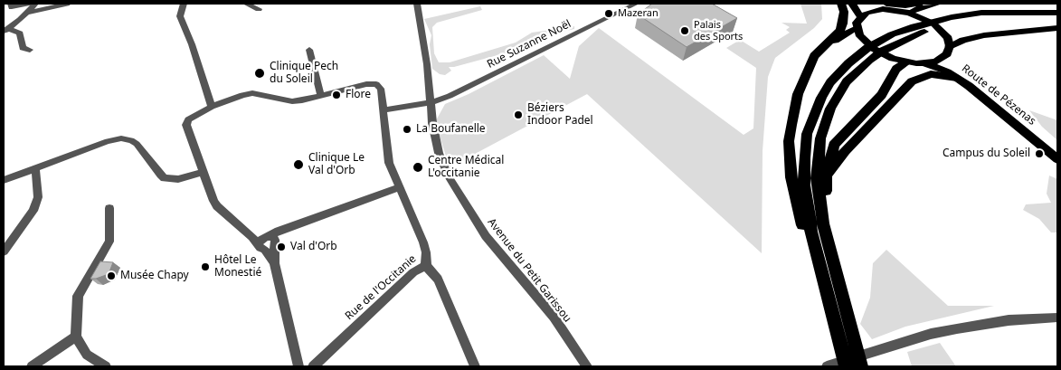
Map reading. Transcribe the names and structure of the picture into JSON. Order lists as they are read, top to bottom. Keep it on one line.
{"streets":{"main road":["Route de Pézenas"],"street":["Rue Suzanne Noël","Avenue du Petit Garissou","Rue de l'Occitanie"]},"crossings":[["Rue Suzanne Noël","Avenue du Petit Garissou"]],"places":["Mazeran","Palais des Sports","Clinique Pech du Soleil","Flore","Béziers Indoor Padel","La Boufanelle","Campus du Soleil","Clinique Le Val d'Orb","Centre Médical L'occitanie","Val d'Orb","Hôtel Le Monestié","Musée Chapy"]}
